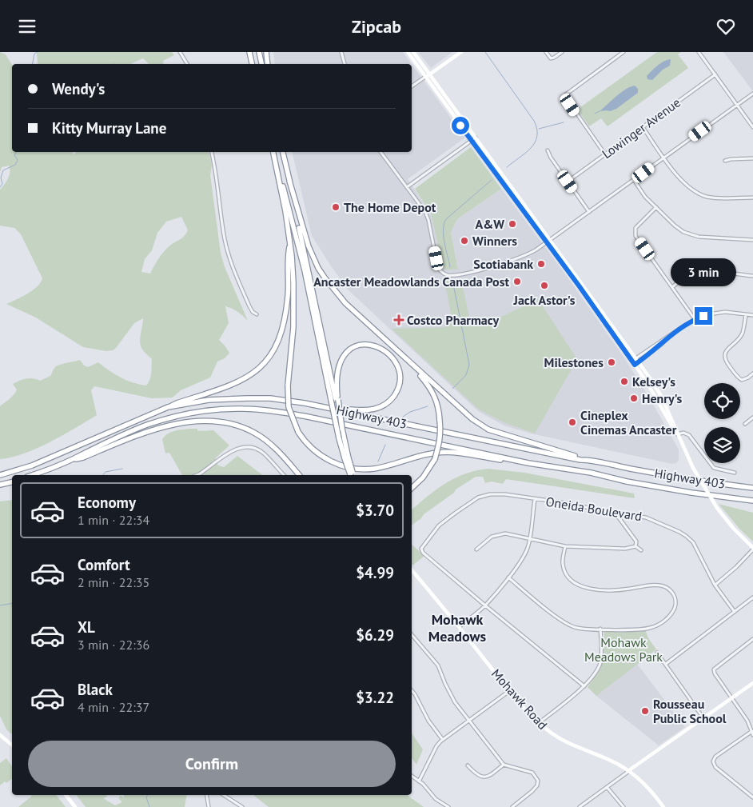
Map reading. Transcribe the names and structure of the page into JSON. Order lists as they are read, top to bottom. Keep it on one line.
{"streets":{"highway":["Highway 403"],"main road":["Mohawk Road"],"street":["Lowinger Avenue","Oneida Boulevard"]},"districts":["Mohawk Meadows"],"parks":["Mohawk Meadows Park"],"places":{"other":["The Home Depot","A&W","Winners","Scotiabank","Ancaster Meadowlands Canada Post","Jack Astor's","Milestones","Kelsey's","Henry's","Cineplex Cinemas Ancaster","Rousseau Public School"],"health":["Costco Pharmacy"]},"page":{"header":"Zipcab","banner":["Wendy's","Kitty Murray Lane"],"bubble":"3 min","list":[{"name":"Economy","note":"1 min · 22:34","value":"$3.70"},{"name":"Comfort","note":"2 min · 22:35","value":"$4.99"},{"name":"XL","note":"3 min · 22:36","value":"$6.29"},{"name":"Black","note":"4 min · 22:37","value":"$3.22"}],"buttons":"Confirm"}}
